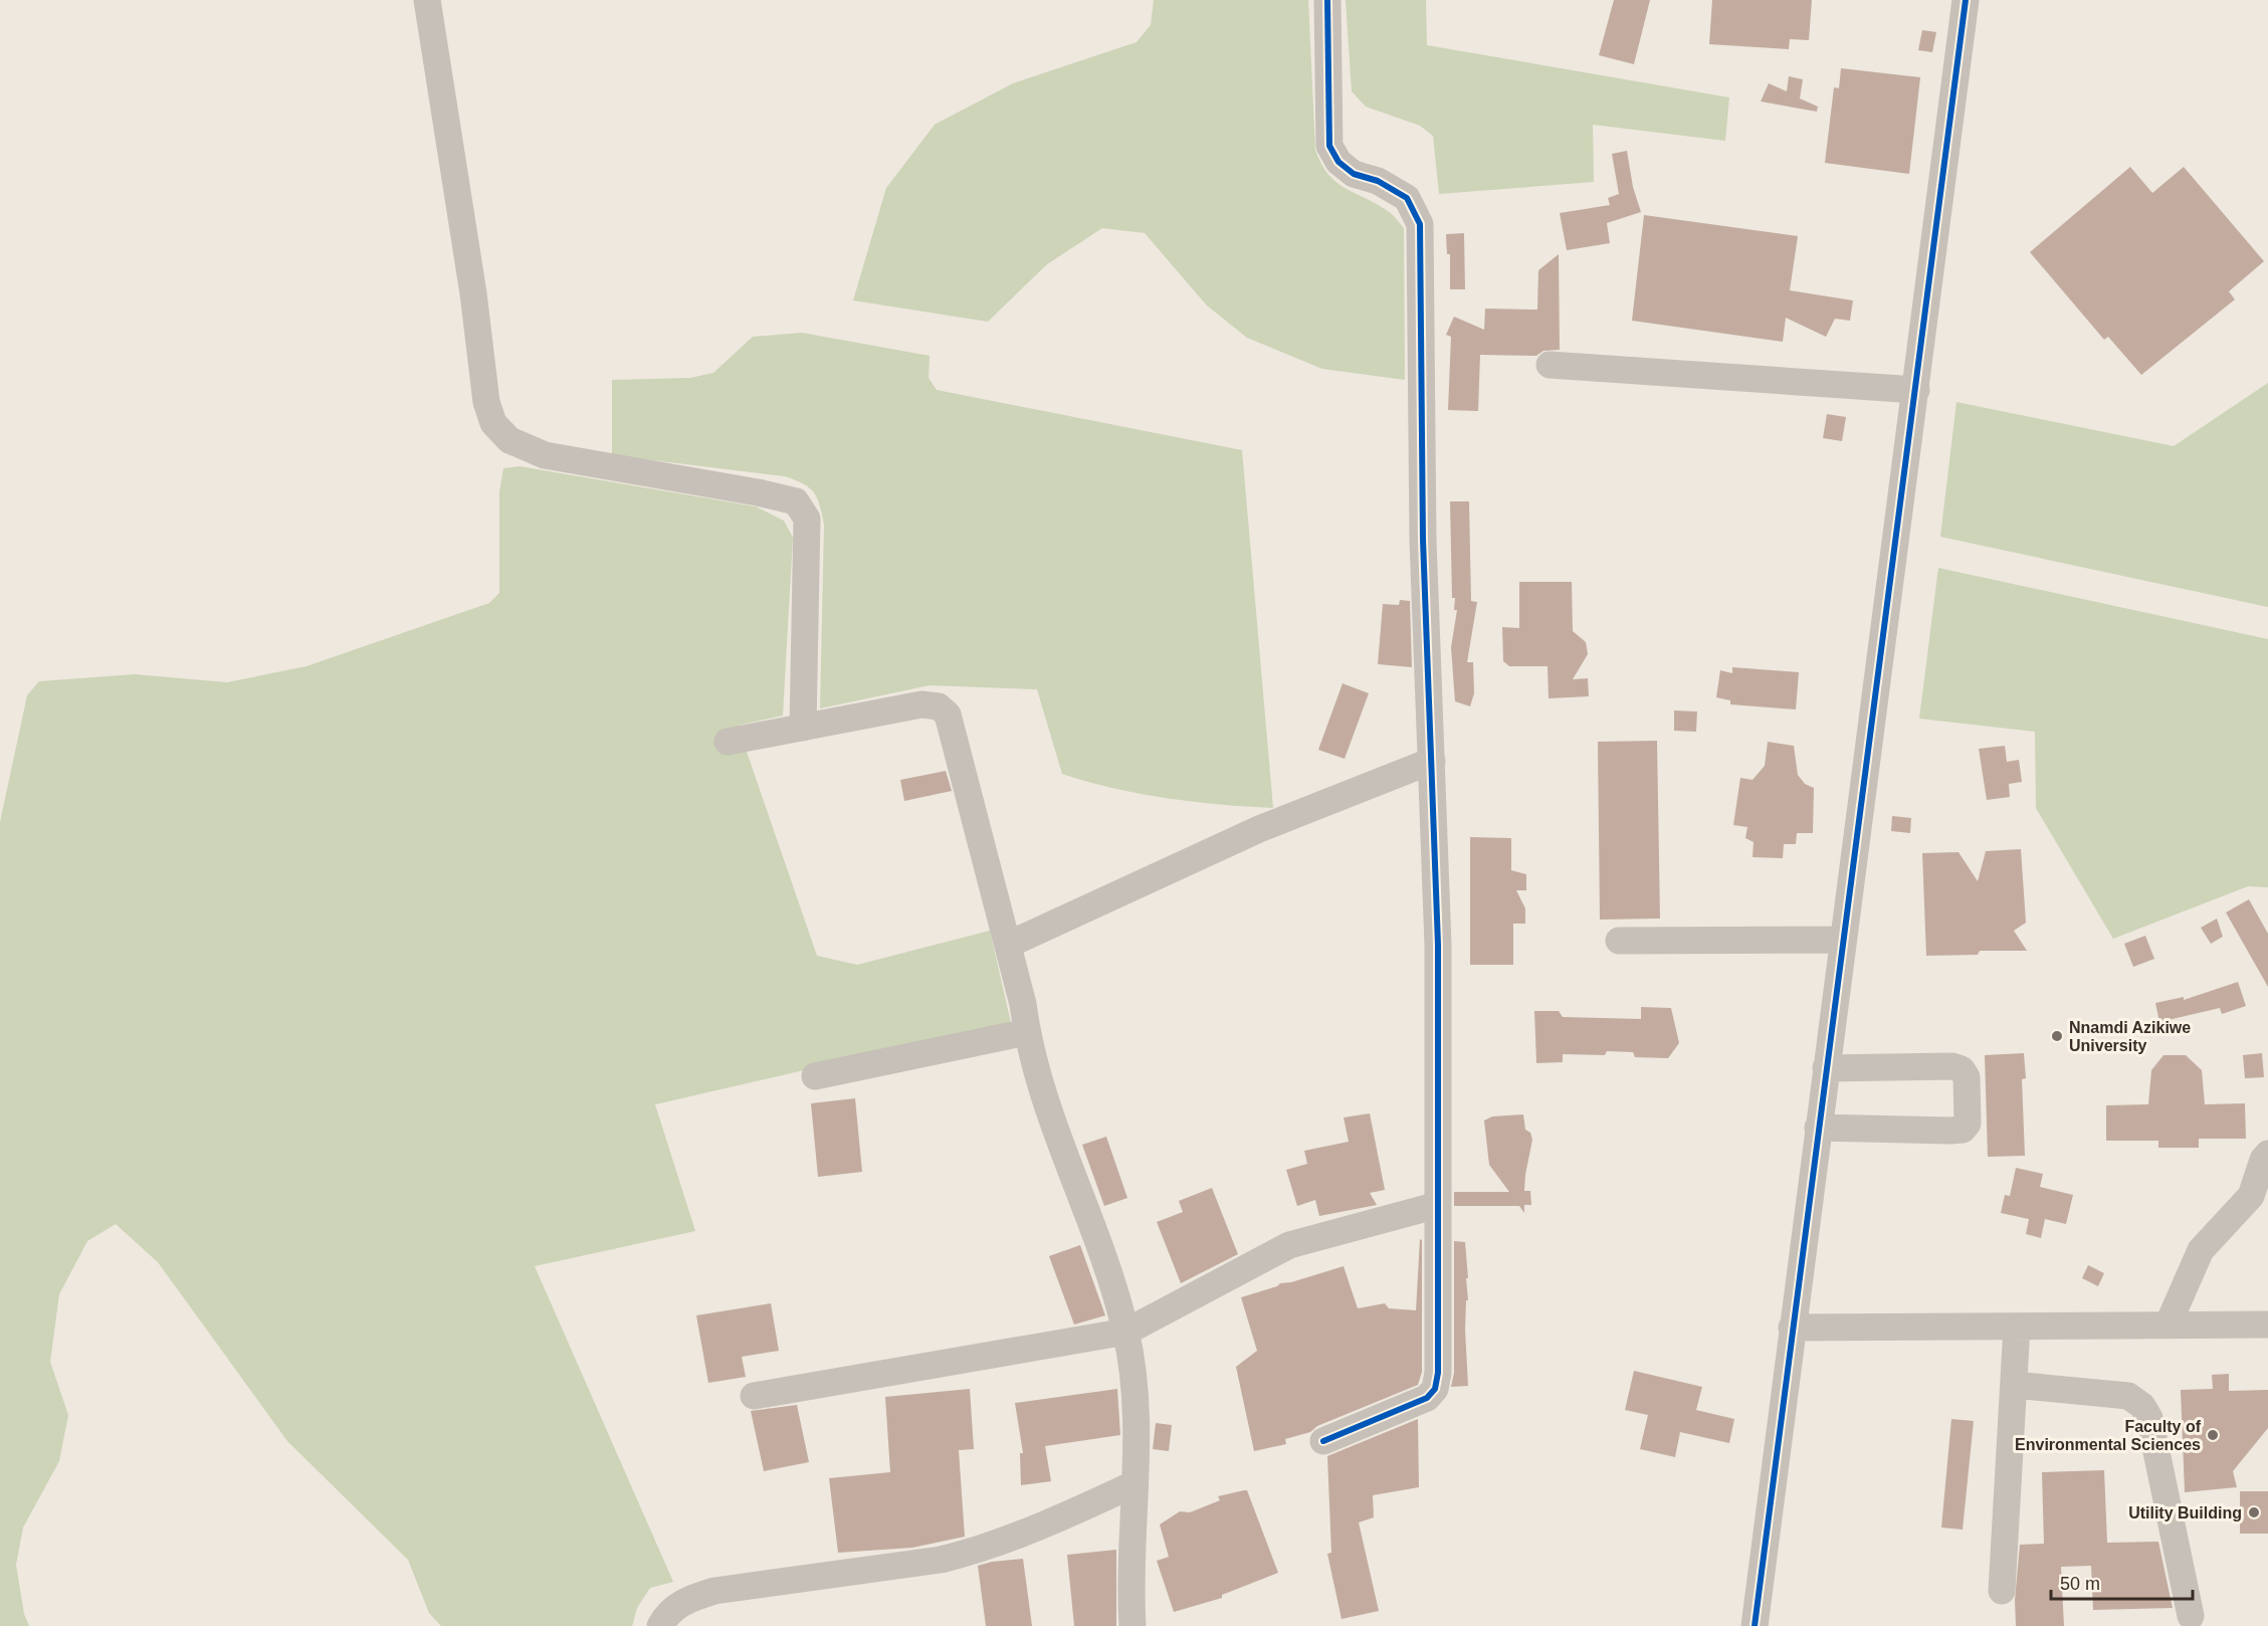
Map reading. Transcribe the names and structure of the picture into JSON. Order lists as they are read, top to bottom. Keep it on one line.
{"places":["Nnamdi Azikiwe University","Faculty of Environmental Sciences","Utility Building"],"scale_bar":"50 m"}
